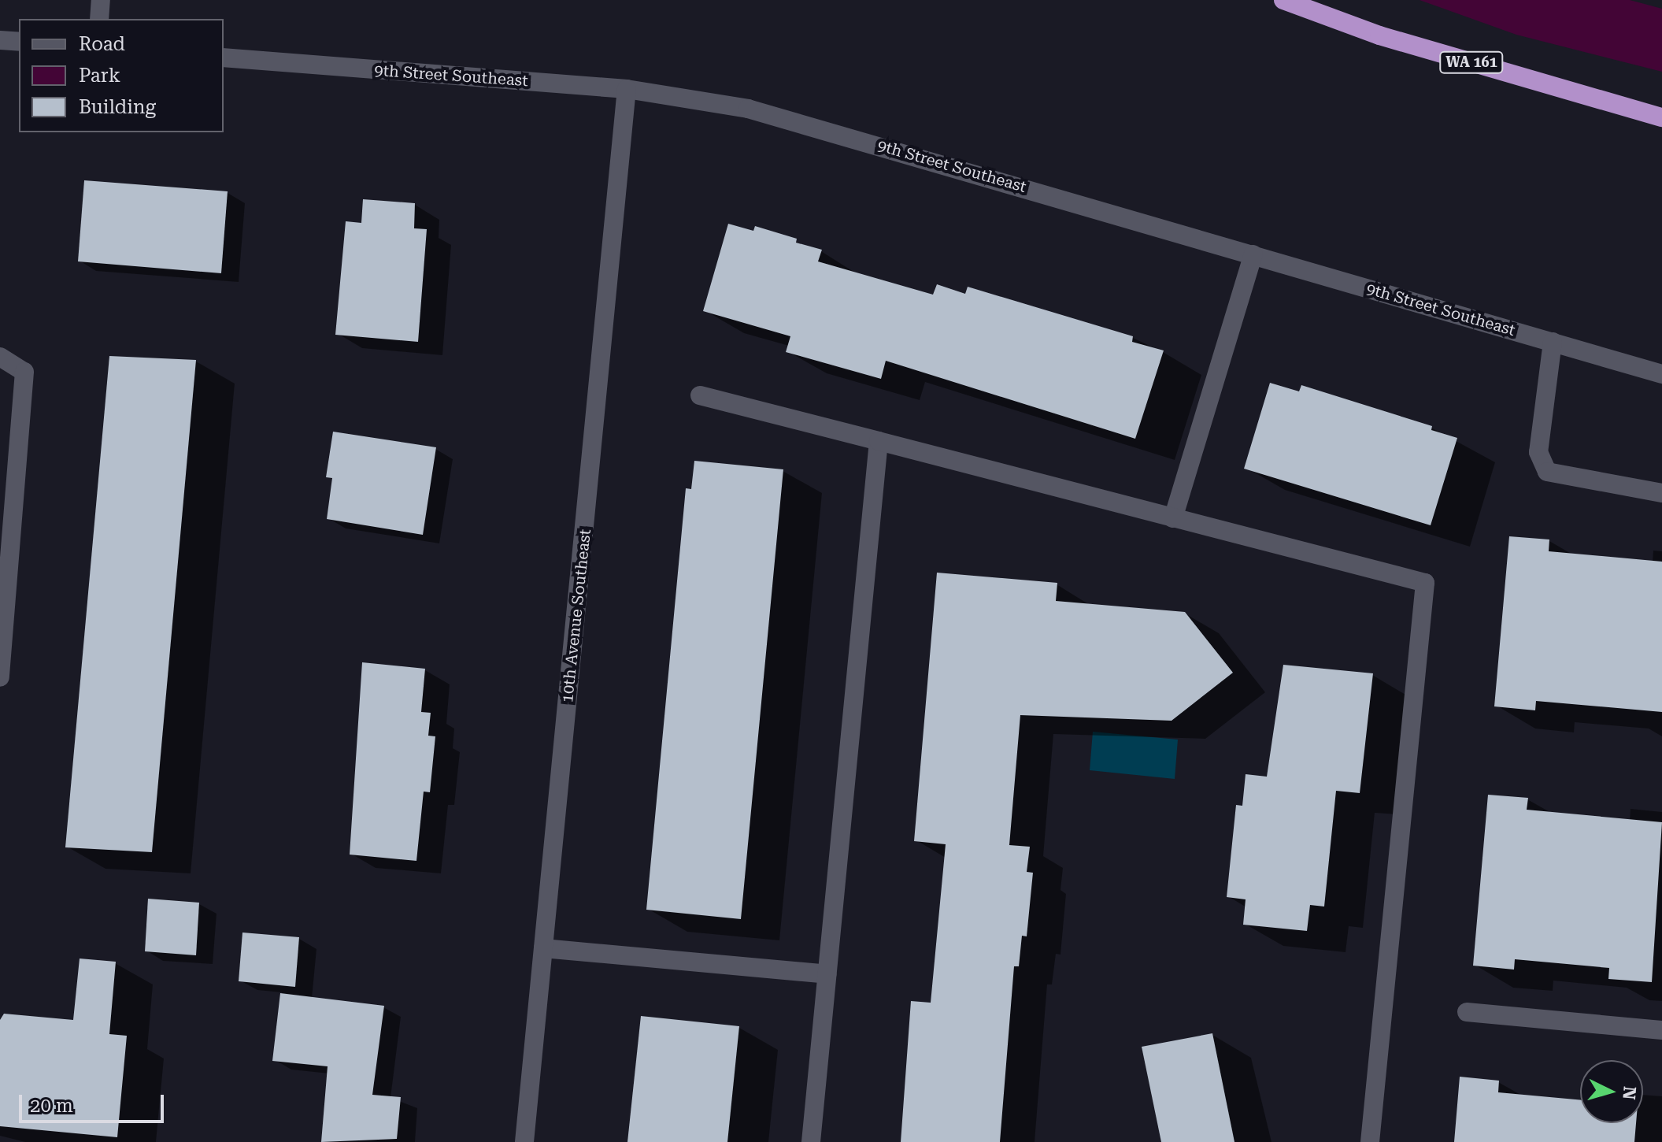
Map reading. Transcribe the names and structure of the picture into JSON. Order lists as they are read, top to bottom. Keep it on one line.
{"streets":{"highway":["WA 161"],"street":["9th Street Southeast","10th Avenue Southeast"]},"crossings":[["9th Street Southeast","10th Avenue Southeast"]],"legend":["Road","Park","Building"],"scale_bar":"20 m","north":"right"}
